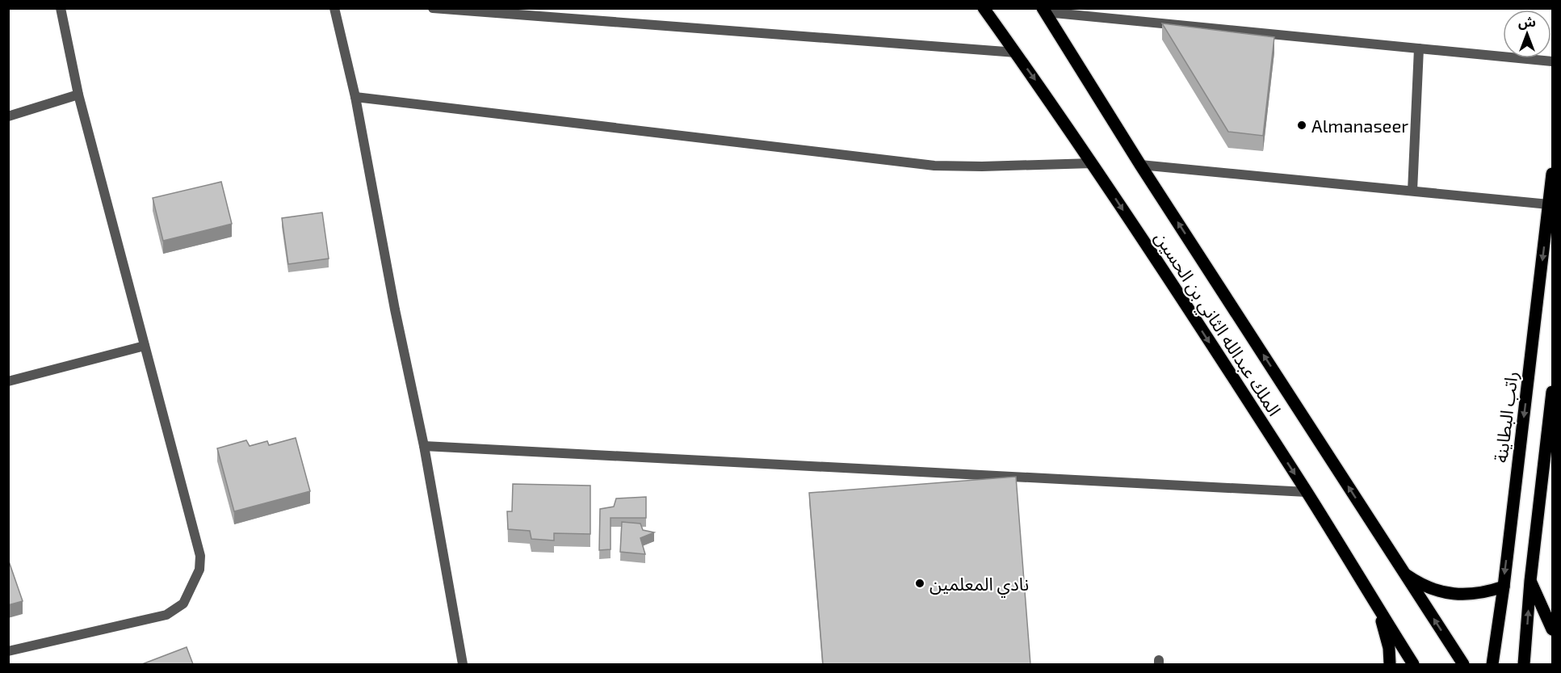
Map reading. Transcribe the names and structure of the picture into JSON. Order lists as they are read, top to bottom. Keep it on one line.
{"streets":{"main road":["الملك عبدالله الثاني بن الحسين","راتب البطاينة"]},"places":["Almanaseer","نادي المعلمين"],"north":"top"}
